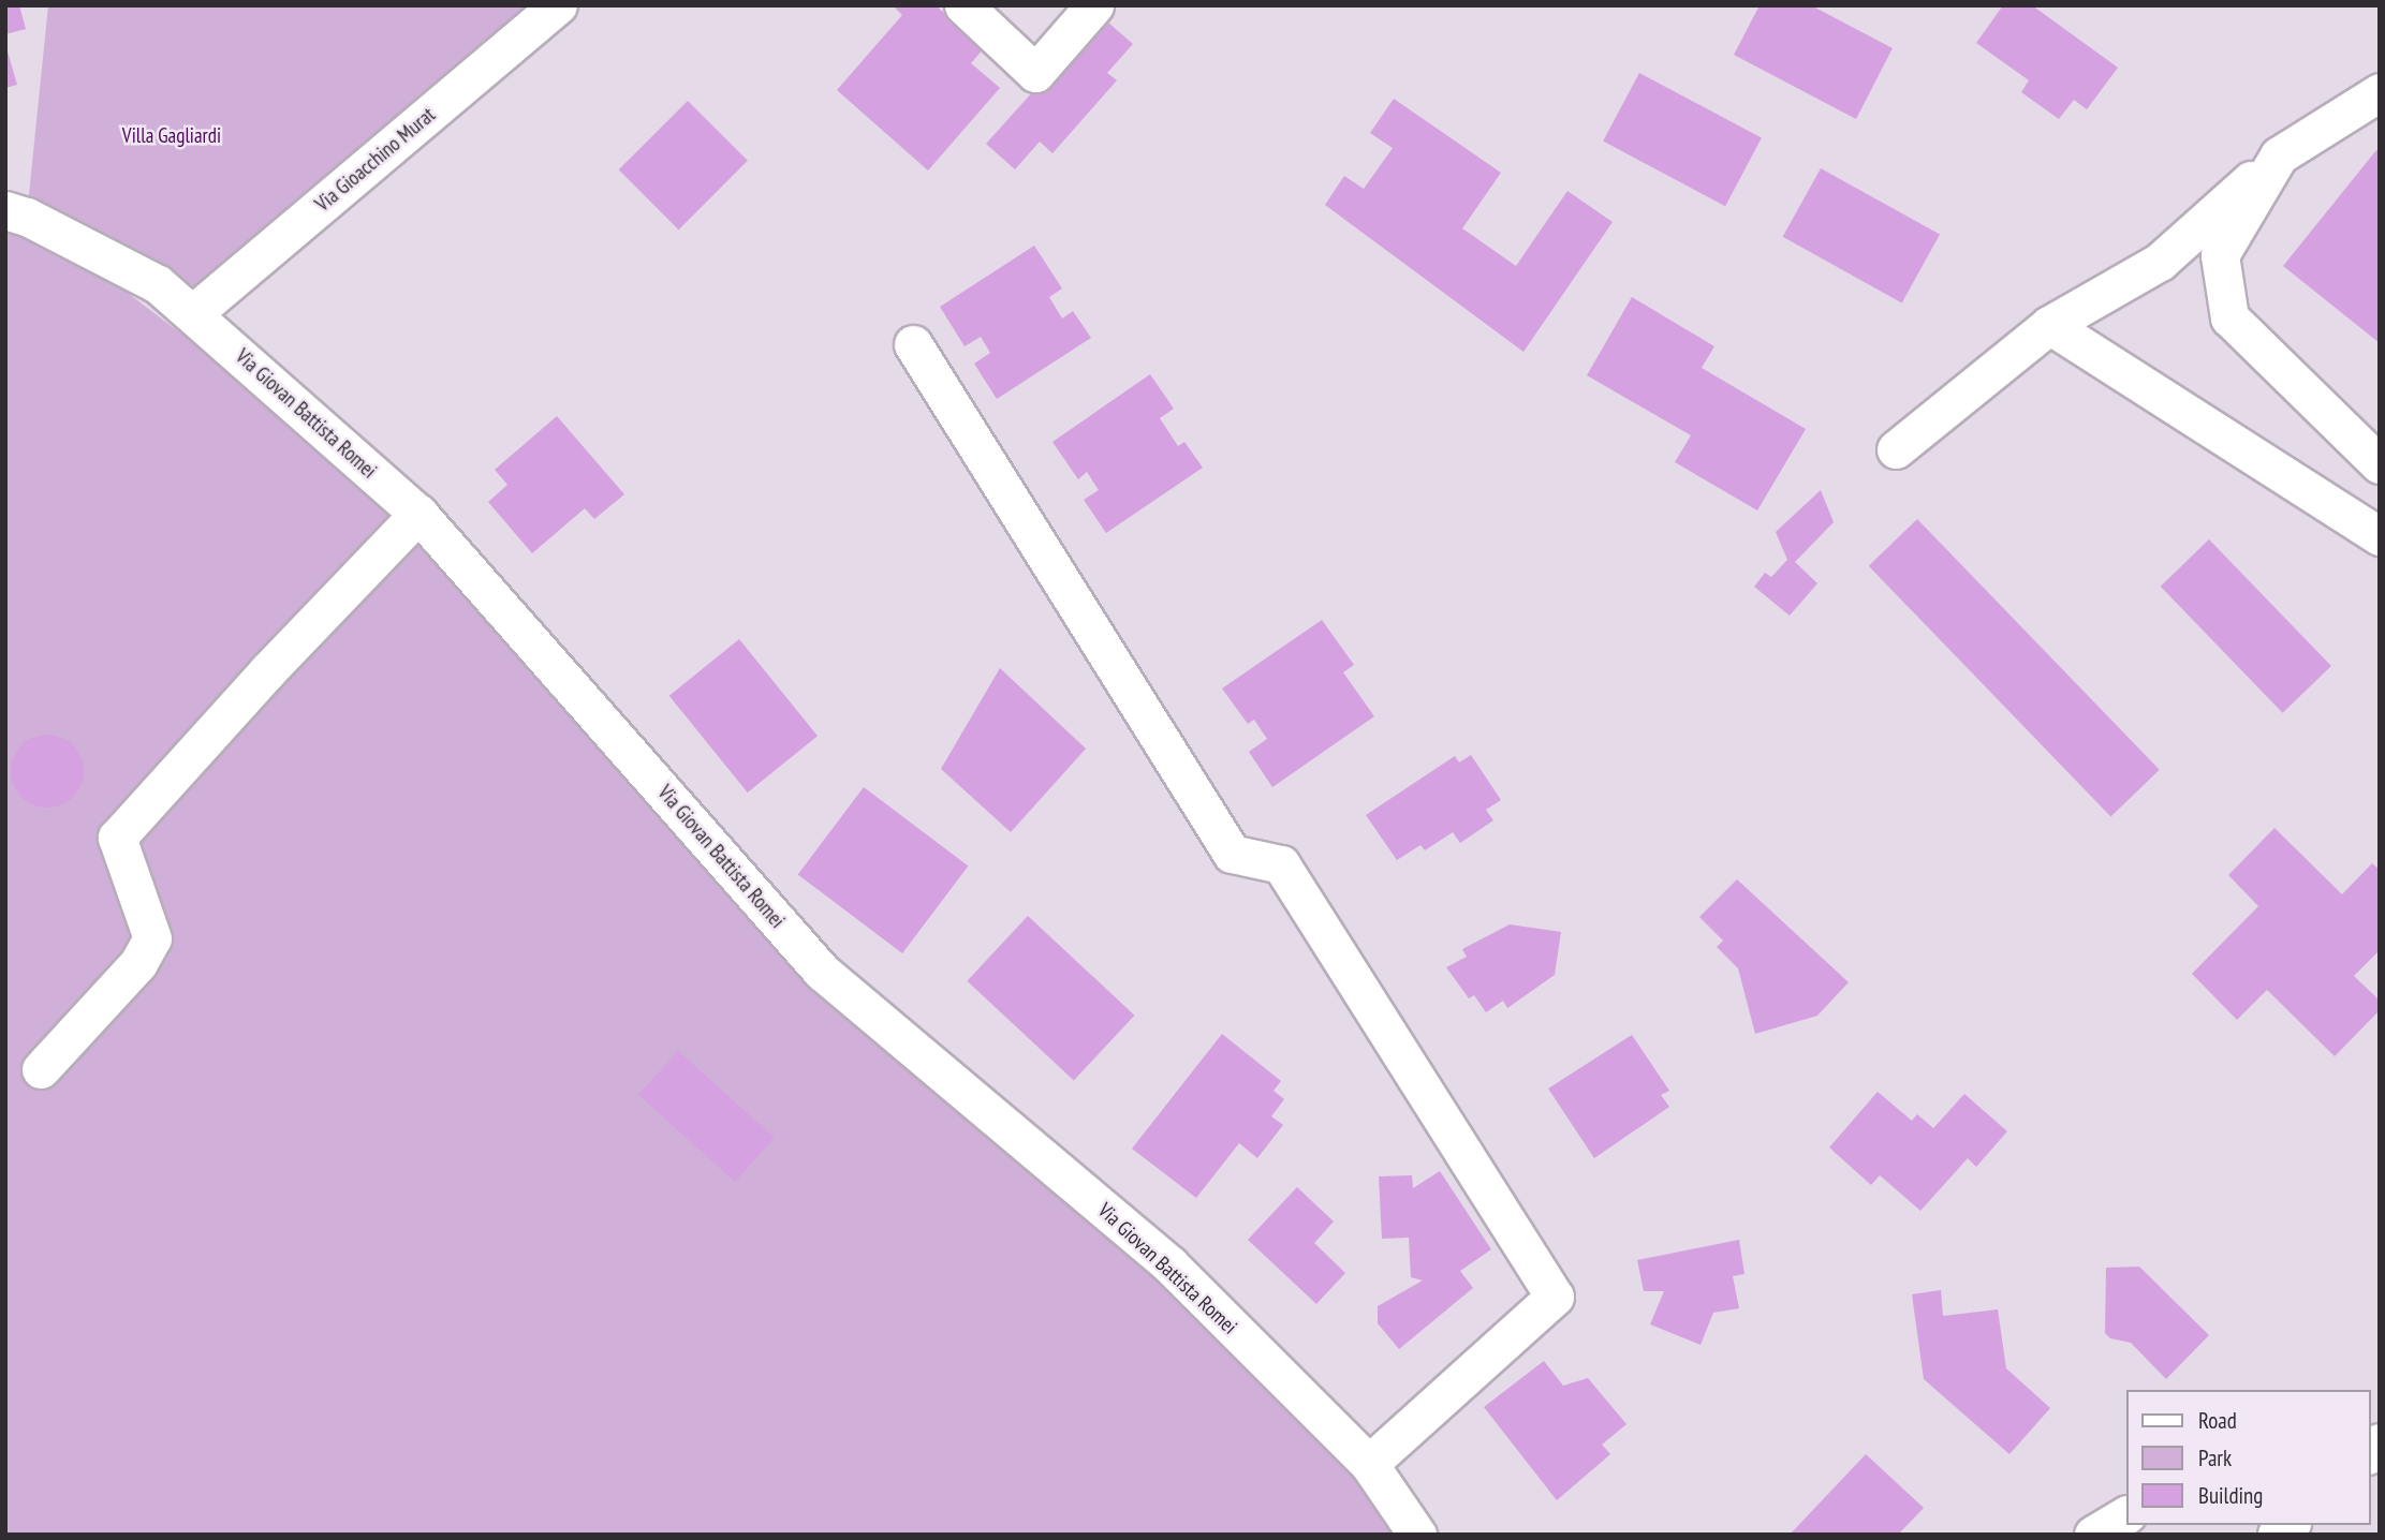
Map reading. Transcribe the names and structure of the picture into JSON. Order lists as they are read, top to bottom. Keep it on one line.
{"streets":{"street":["Via Gioacchino Murat","Via Giovan Battista Romei"]},"crossings":[["Via Gioacchino Murat","Via Giovan Battista Romei"]],"parks":["Villa Gagliardi"],"legend":["Road","Park","Building"]}
